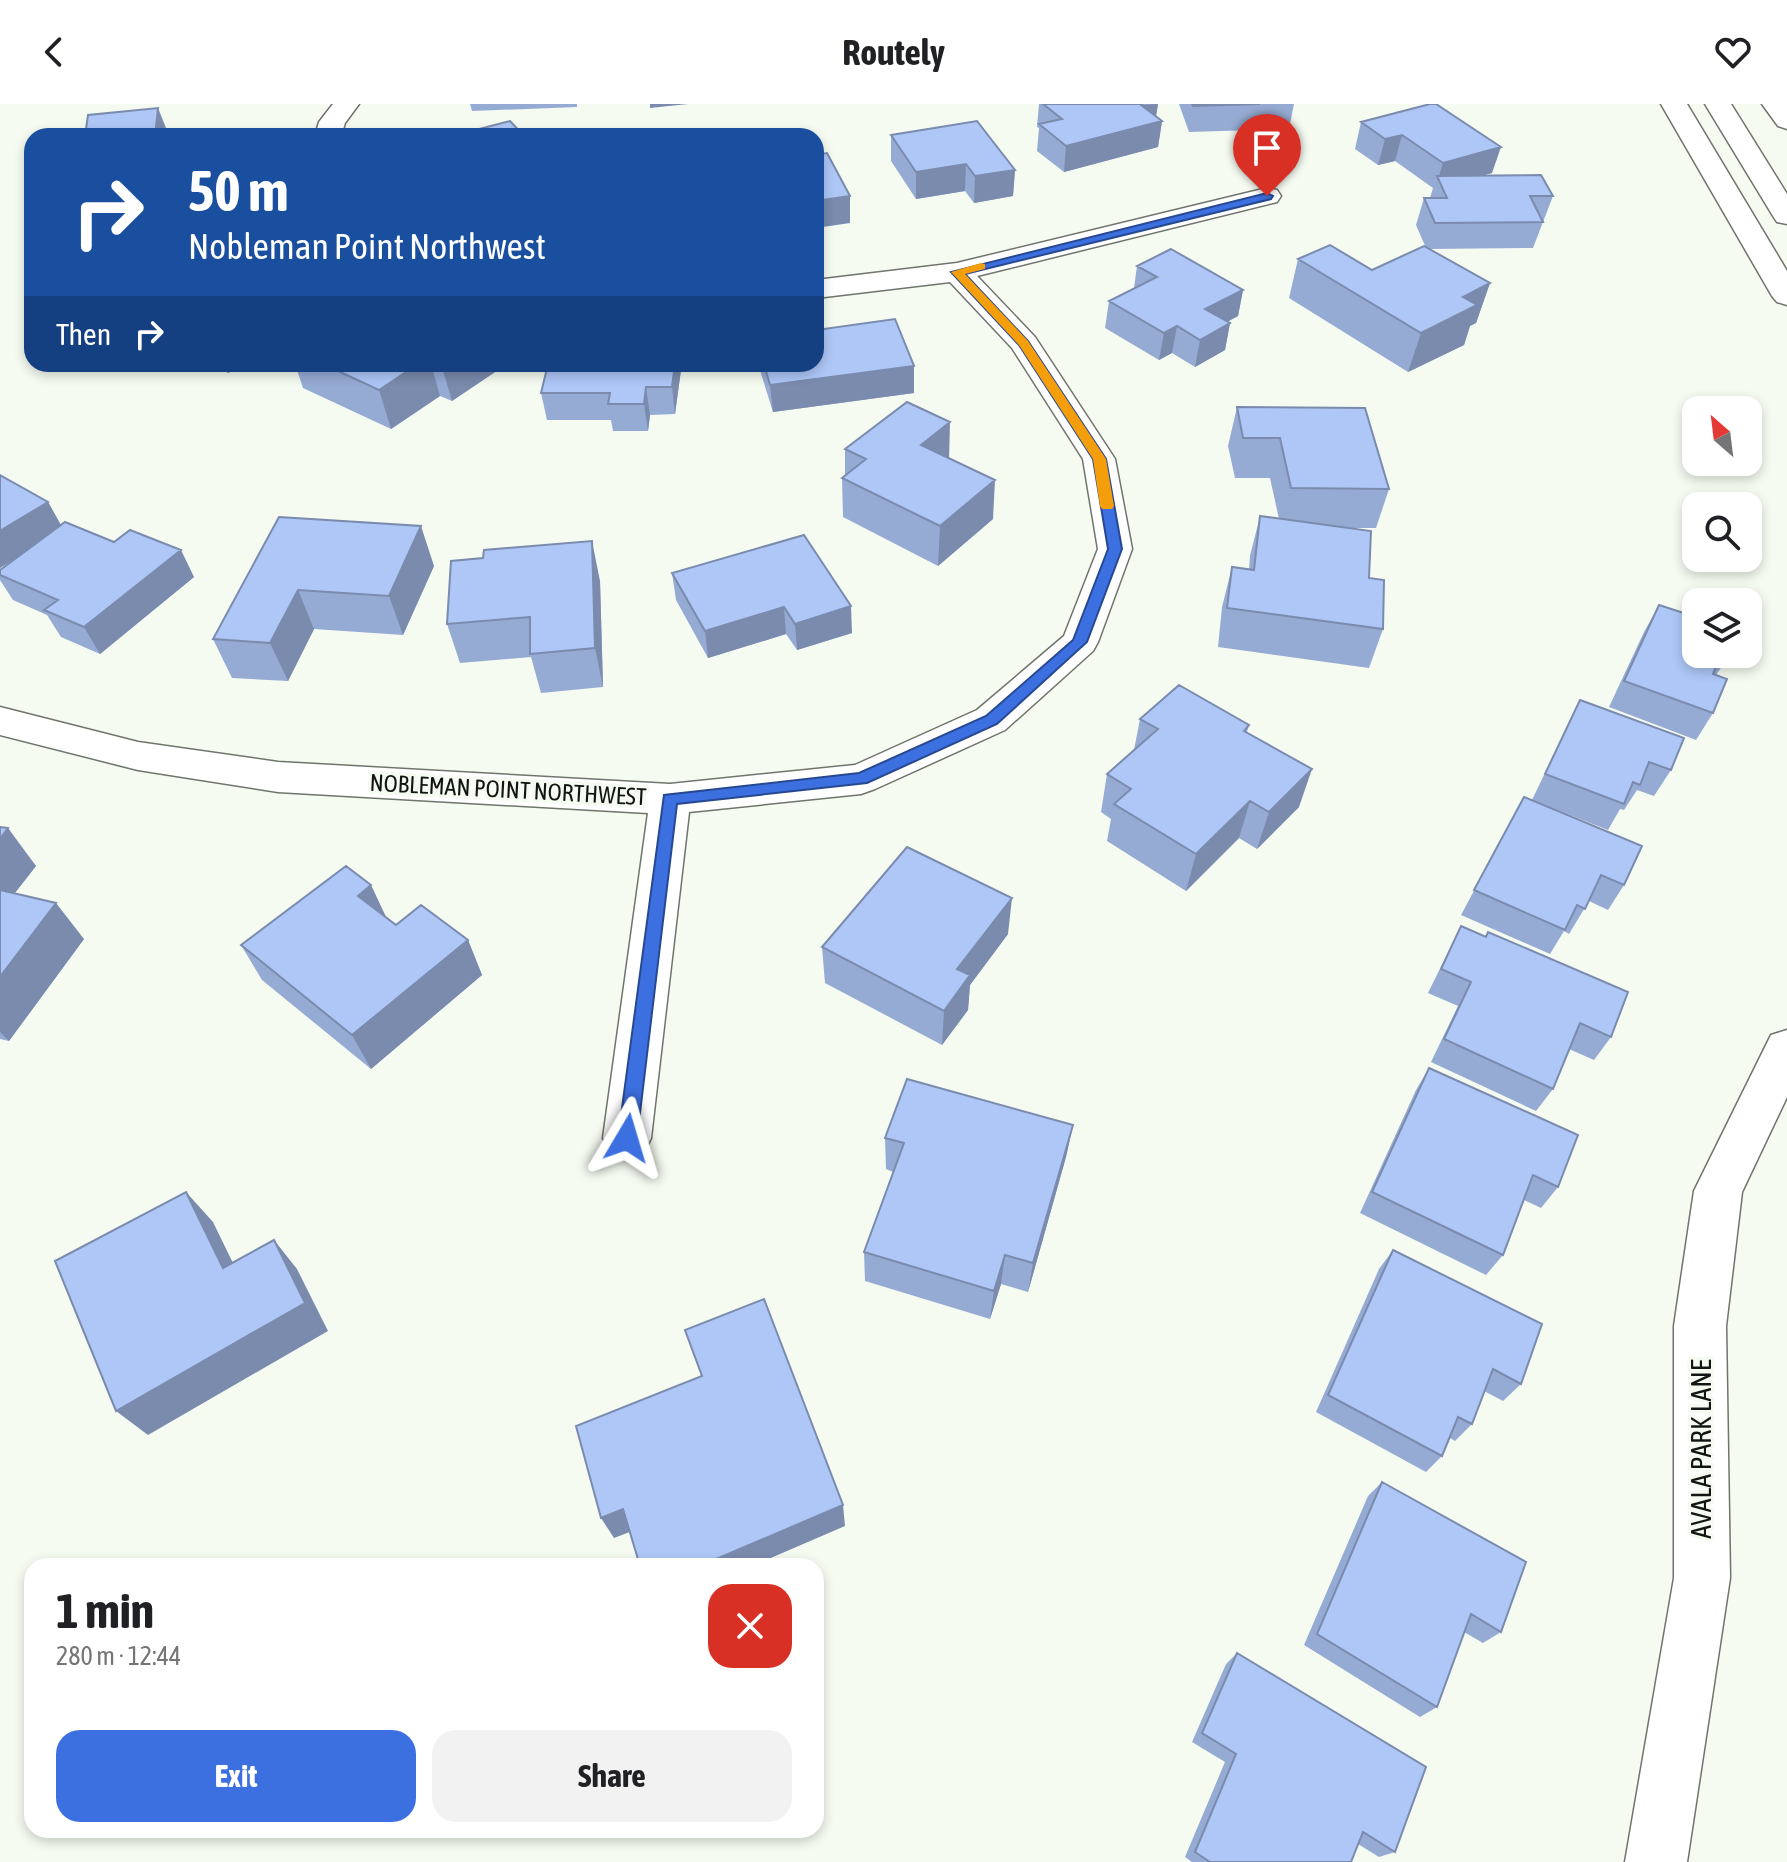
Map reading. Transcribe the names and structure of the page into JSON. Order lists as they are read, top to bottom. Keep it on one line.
{"streets":{"main road":["NOBLEMAN POINT NORTHWEST","AVALA PARK LANE"]},"north":"top left","page":{"header":"Routely","turn":["50 m","Nobleman Point Northwest"],"then":"Then","heading":["1 min","280 m · 12:44"],"buttons":["Exit","Share"]}}
